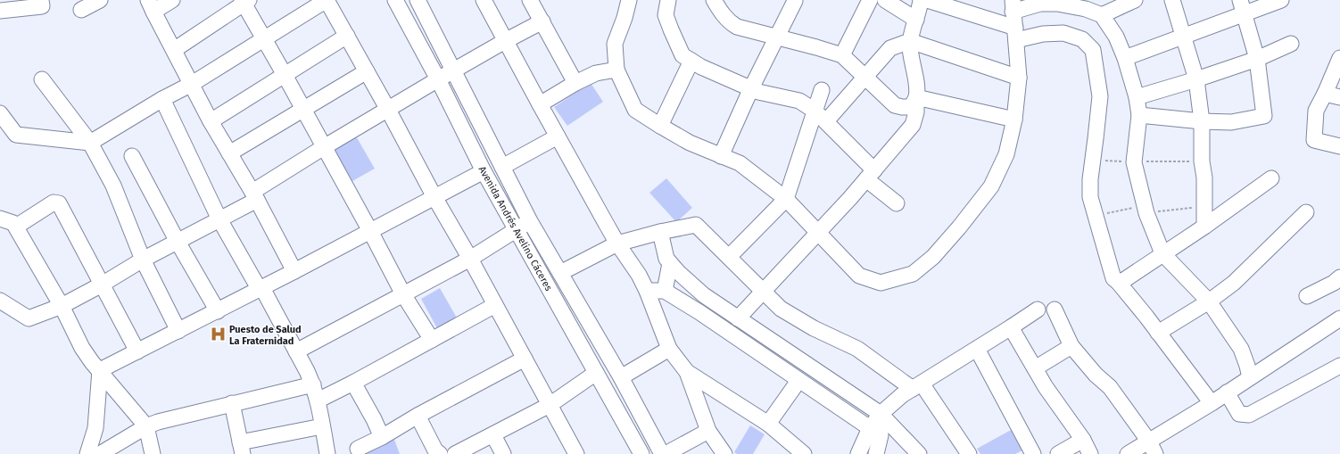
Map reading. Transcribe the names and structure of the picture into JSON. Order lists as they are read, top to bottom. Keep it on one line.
{"streets":{"street":["Avenida Andrés Avelino Cáceres"]},"places":{"hospital":["Puesto de Salud La Fraternidad"]}}
